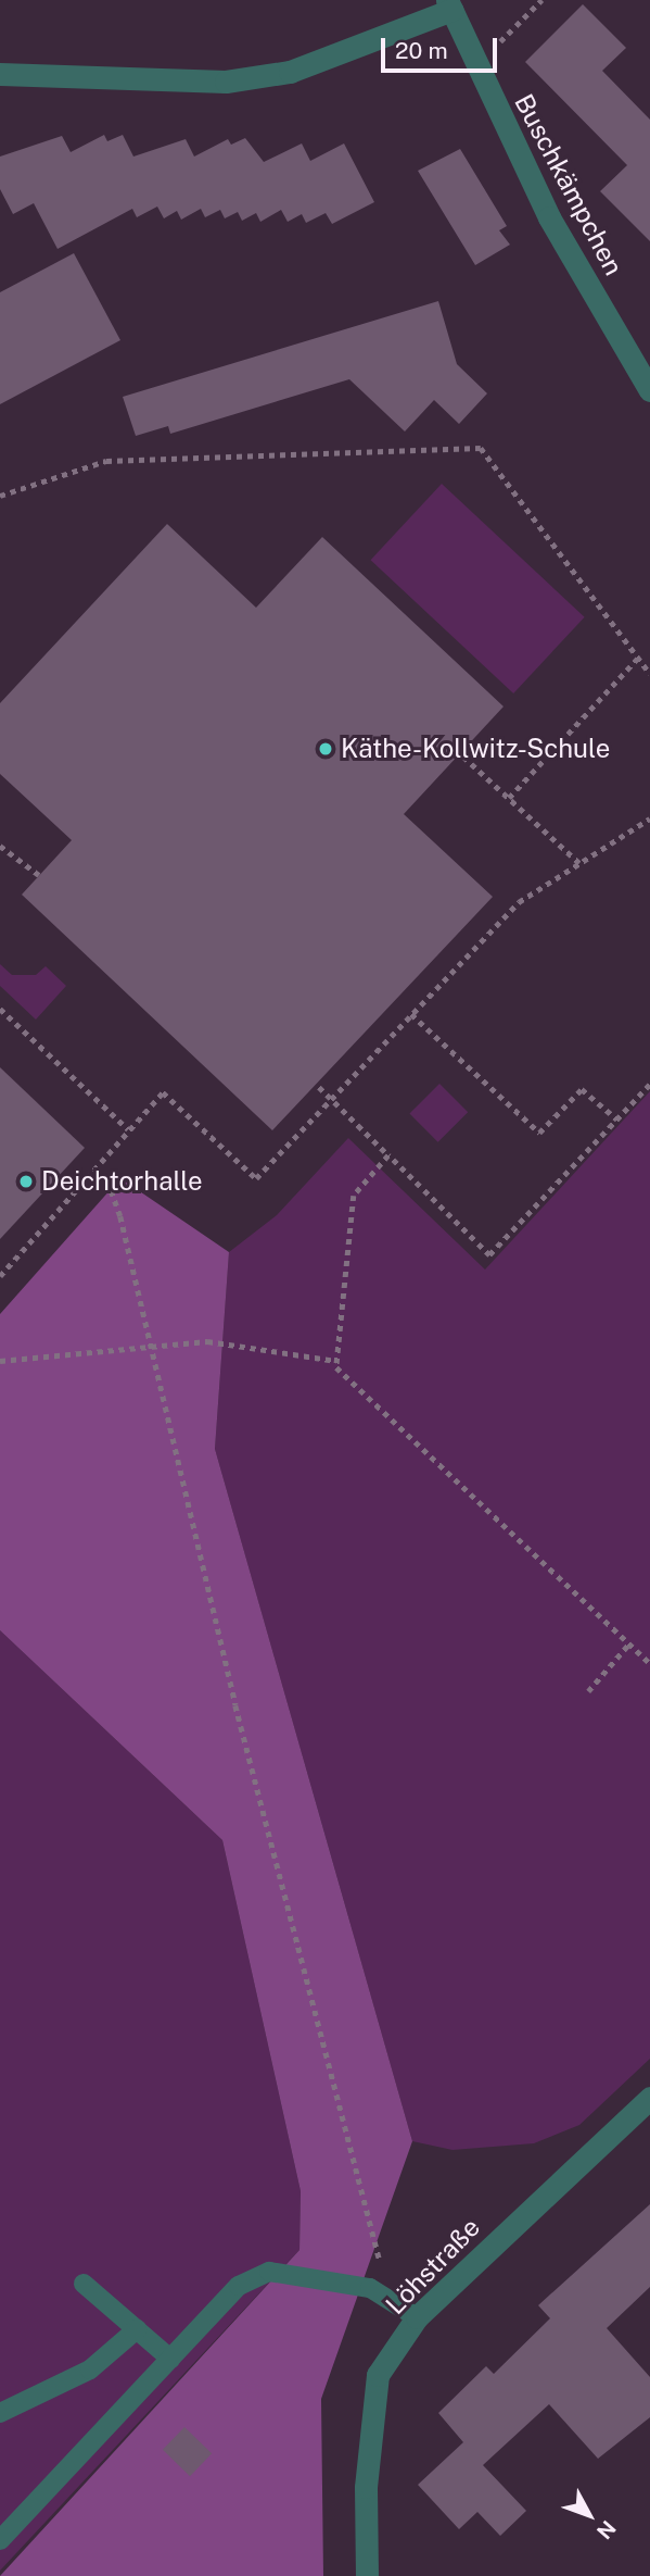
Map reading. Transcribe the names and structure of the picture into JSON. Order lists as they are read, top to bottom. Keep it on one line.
{"streets":{"street":["Buschkämpchen","Löhstraße"]},"places":["Käthe-Kollwitz-Schule","Deichtorhalle"],"scale_bar":"20 m","north":"bottom right"}
